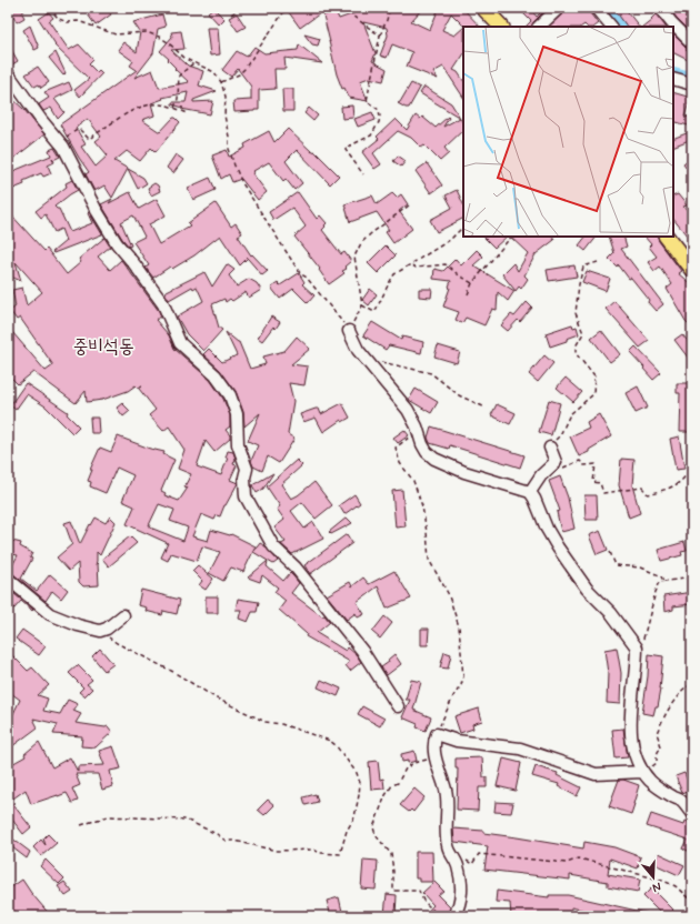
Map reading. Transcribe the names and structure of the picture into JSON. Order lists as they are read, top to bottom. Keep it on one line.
{"districts":["중비석동"],"north":"bottom"}
